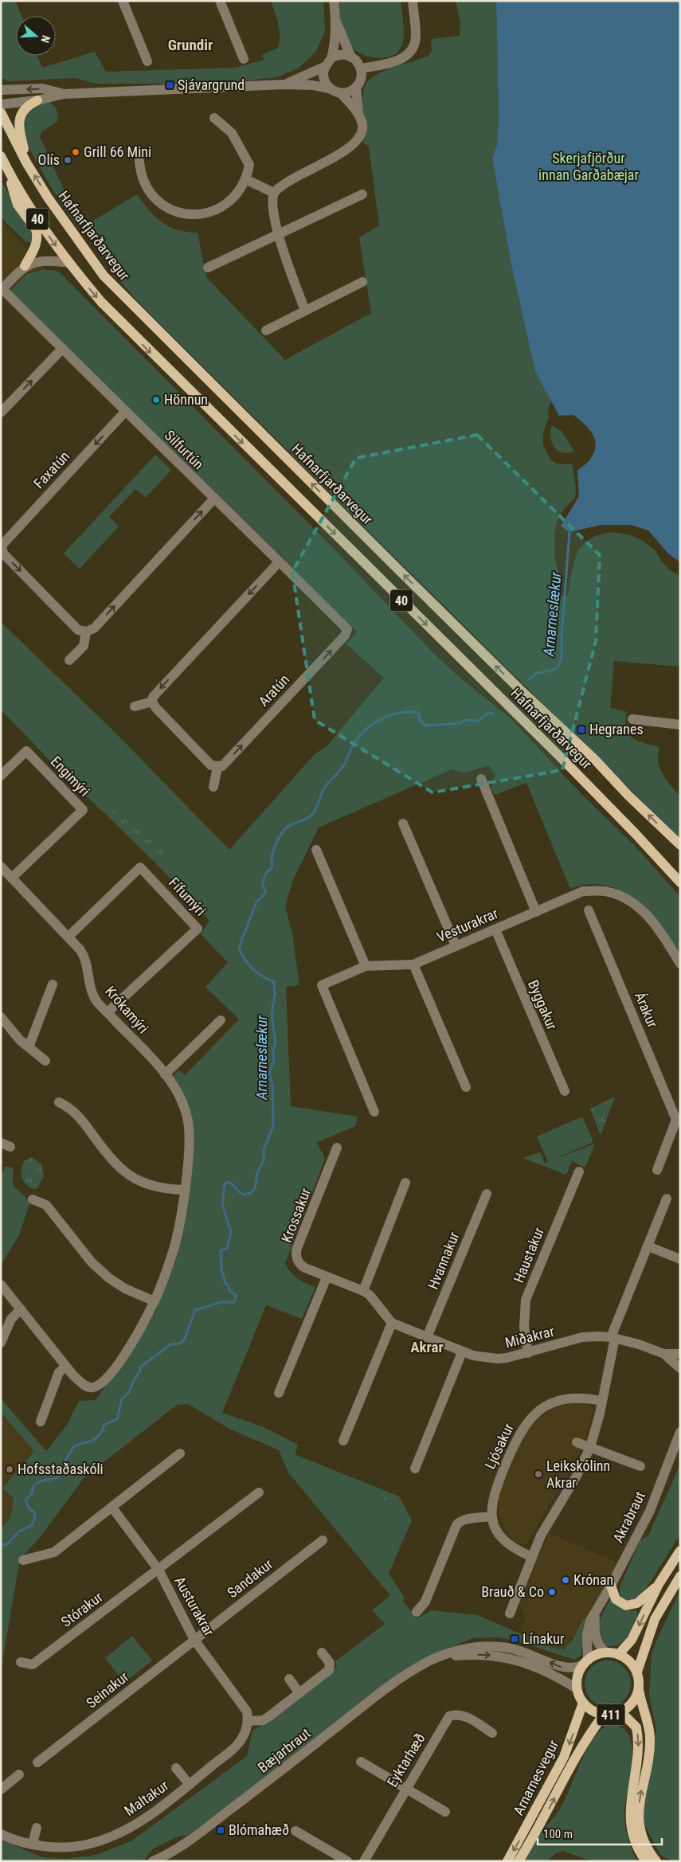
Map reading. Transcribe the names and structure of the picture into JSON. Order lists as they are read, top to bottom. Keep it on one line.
{"streets":{"main road":["40","Hafnarfjarðarvegur","411","Arnarnesvegur"],"street":["Silfurtún","Faxatún","Aratún","Engimýri","Fífumýri","Vesturakrar","Byggakur","Krókamýri","Árakur","Krossakur","Haustakur","Hvannakur","Miðakrar","Ljósakur","Akrabraut","Sandakur","Austurakrar","Stórakur","Seinakur","Bæjarbraut","Eyktarhæð","Maltakur"]},"crossings":[["Silfurtún","Faxatún"],["Silfurtún","Aratún"],["Engimýri","Krókamýri"],["Fífumýri","Krókamýri"],["Vesturakrar","Byggakur"],["Krossakur","Miðakrar"],["Haustakur","Miðakrar"],["Hvannakur","Miðakrar"],["Akrabraut","411"],["Akrabraut","Bæjarbraut"],["Akrabraut","Arnarnesvegur"],["Sandakur","Austurakrar"],["Sandakur","Seinakur"],["Austurakrar","Stórakur"],["Austurakrar","Seinakur"],["Austurakrar","Maltakur"],["411","Bæjarbraut"],["411","Arnarnesvegur"],["Bæjarbraut","Arnarnesvegur"]],"one_way":["Aratún"],"districts":["Grundir","Akrar"],"water":["Arnarneslækur"],"parks":["Skerjafjörður innan Garðabæjar"],"places":{"transit":["Sjávargrund","Hegranes","Línakur","Blómahæð"],"other":["Grill 66 Mini","Olís","Hönnun","Hofsstaðaskóli","Leikskólinn Akrar","Krónan","Brauð & Co"]},"scale_bar":"100 m","north":"right"}
